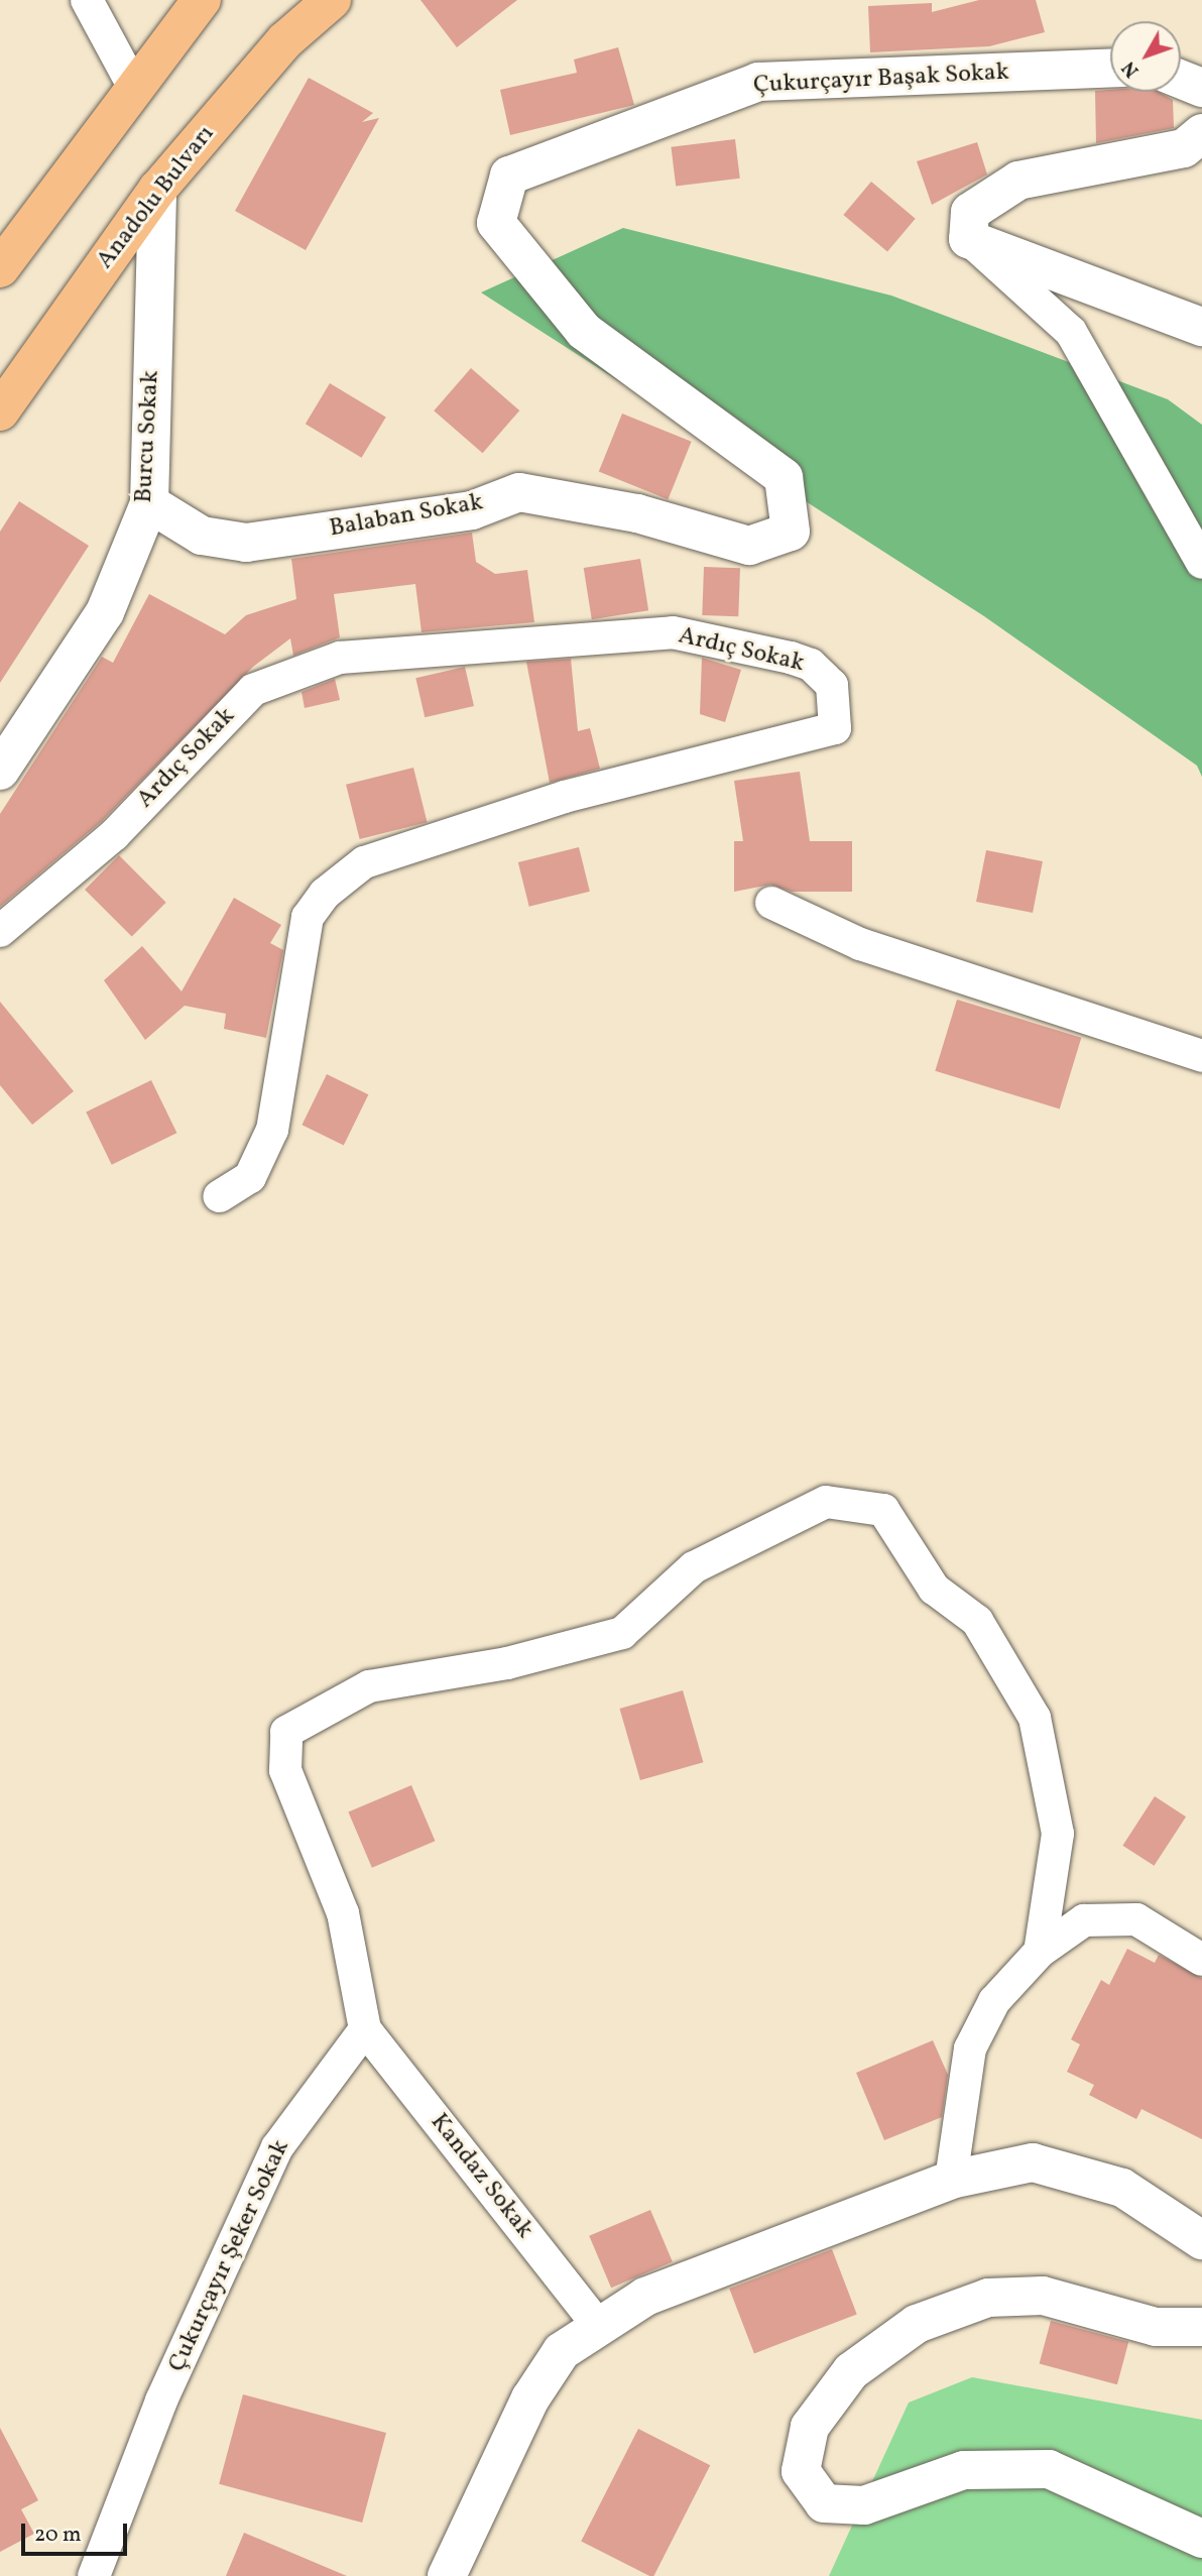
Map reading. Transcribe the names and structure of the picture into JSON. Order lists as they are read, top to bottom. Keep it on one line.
{"streets":{"highway":["Anadolu Bulvarı"],"street":["Çukurçayır Başak Sokak","Burcu Sokak","Balaban Sokak","Ardıç Sokak","Kandaz Sokak","Çukurçayır Şeker Sokak"]},"crossings":[["Çukurçayır Başak Sokak","Balaban Sokak"],["Anadolu Bulvarı","Burcu Sokak"],["Burcu Sokak","Balaban Sokak"],["Kandaz Sokak","Çukurçayır Şeker Sokak"]],"scale_bar":"20 m","north":"bottom left"}
